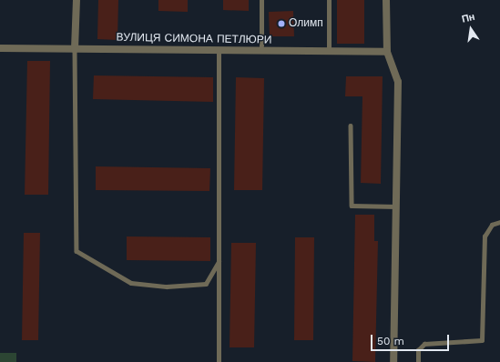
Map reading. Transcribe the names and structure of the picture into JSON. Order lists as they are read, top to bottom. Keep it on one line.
{"streets":{"street":["ВУЛИЦЯ СИМОНА ПЕТЛЮРИ"]},"places":["Олимп"],"scale_bar":"50 m","north":"top"}
